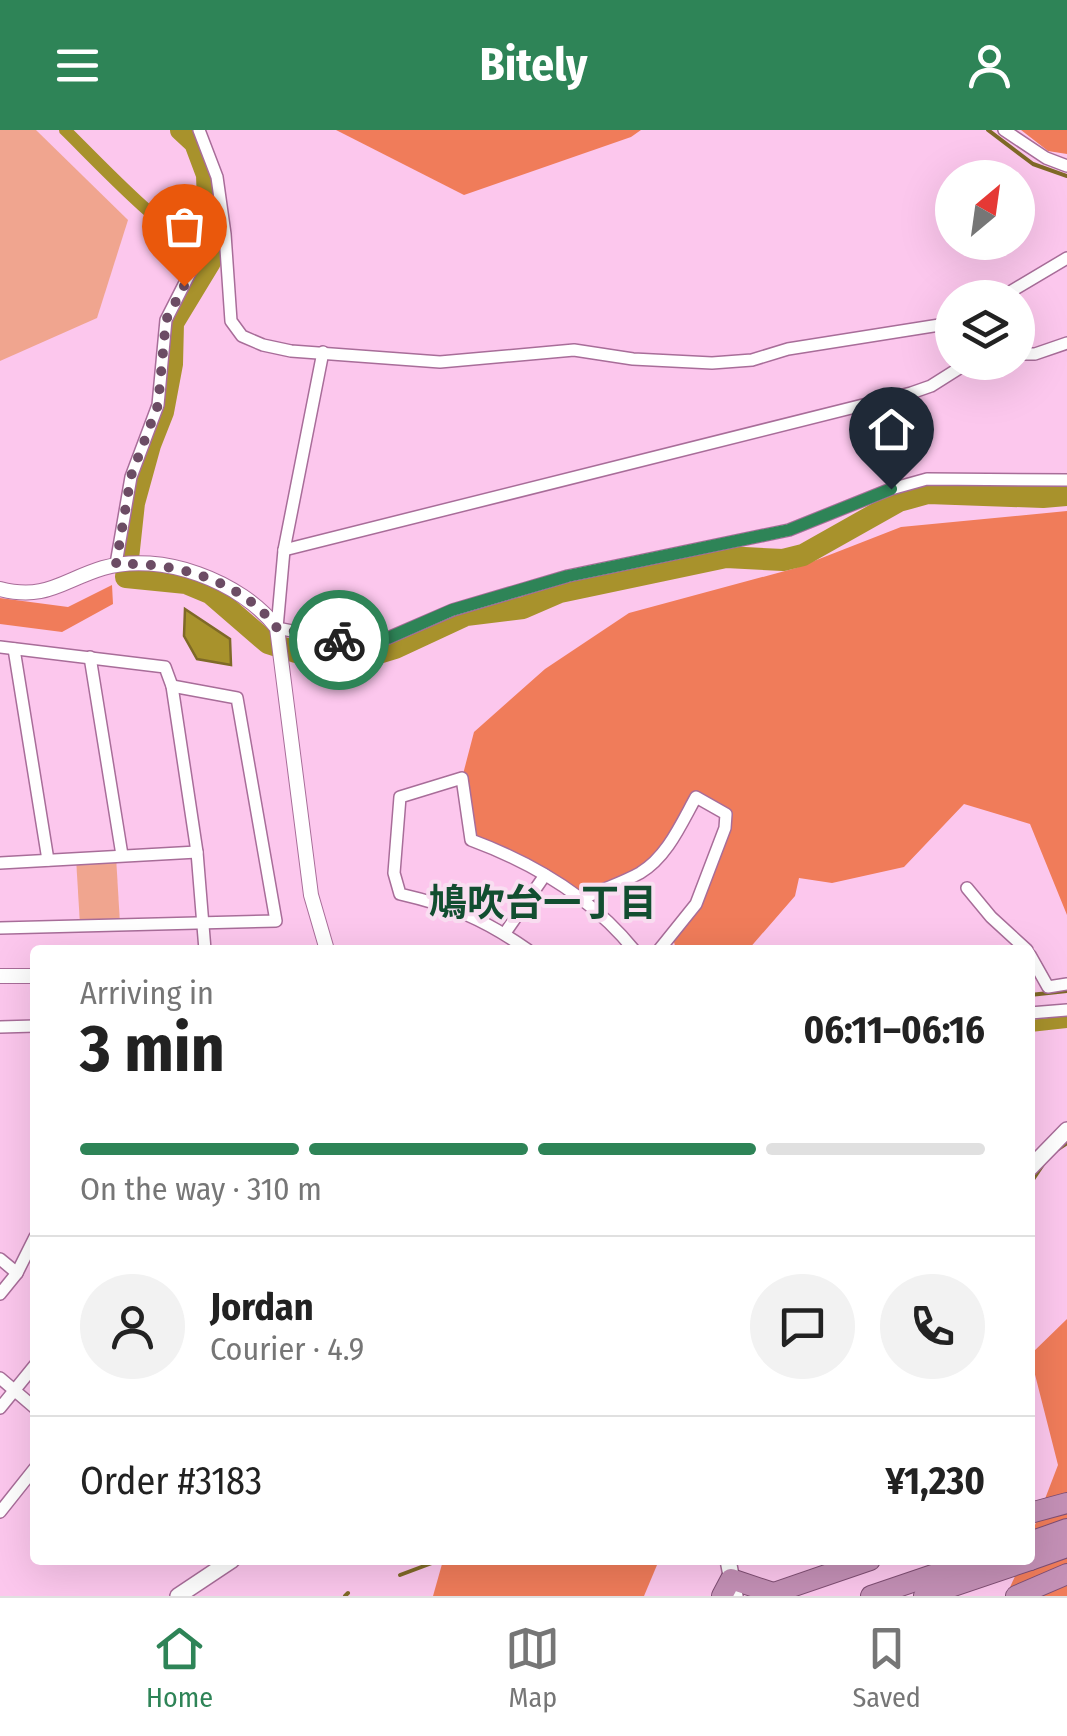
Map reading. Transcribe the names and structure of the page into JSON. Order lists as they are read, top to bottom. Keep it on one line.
{"districts":["鳩吹台一丁目"],"north":"top right","page":{"header":"Bitely","heading":["3 min","Arriving in","06:11–06:16"],"panel":["Jordan","Courier · 4.9","Order #3183","¥1,230"],"bar":"On the way · 310 m","tabs":["Home","Map","Saved"]}}
